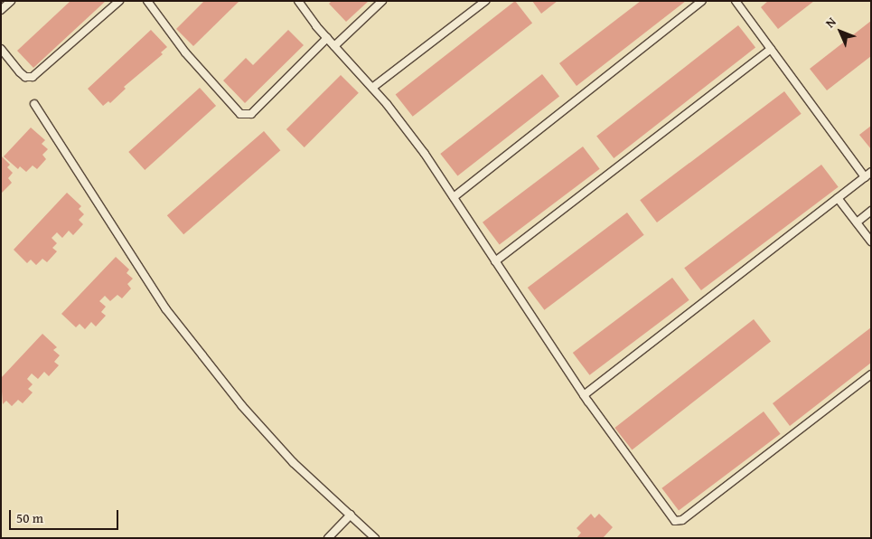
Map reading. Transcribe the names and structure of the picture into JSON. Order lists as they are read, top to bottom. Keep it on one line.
{"scale_bar":"50 m","north":"top left"}
